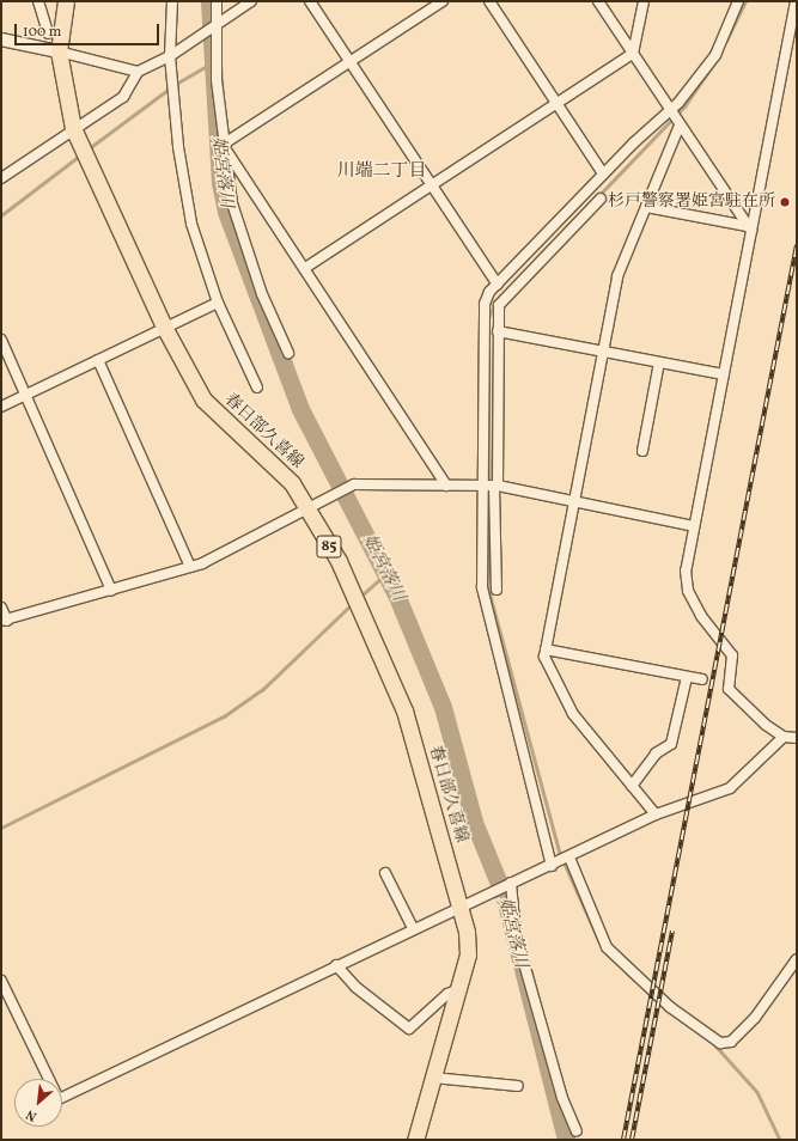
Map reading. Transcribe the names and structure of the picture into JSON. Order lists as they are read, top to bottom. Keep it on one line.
{"streets":{"main road":["春日部久喜線","85"]},"districts":["川端二丁目"],"water":["姫宮落川"],"places":["杉戸警察署姫宮駐在所"],"scale_bar":"100 m","north":"bottom left"}
